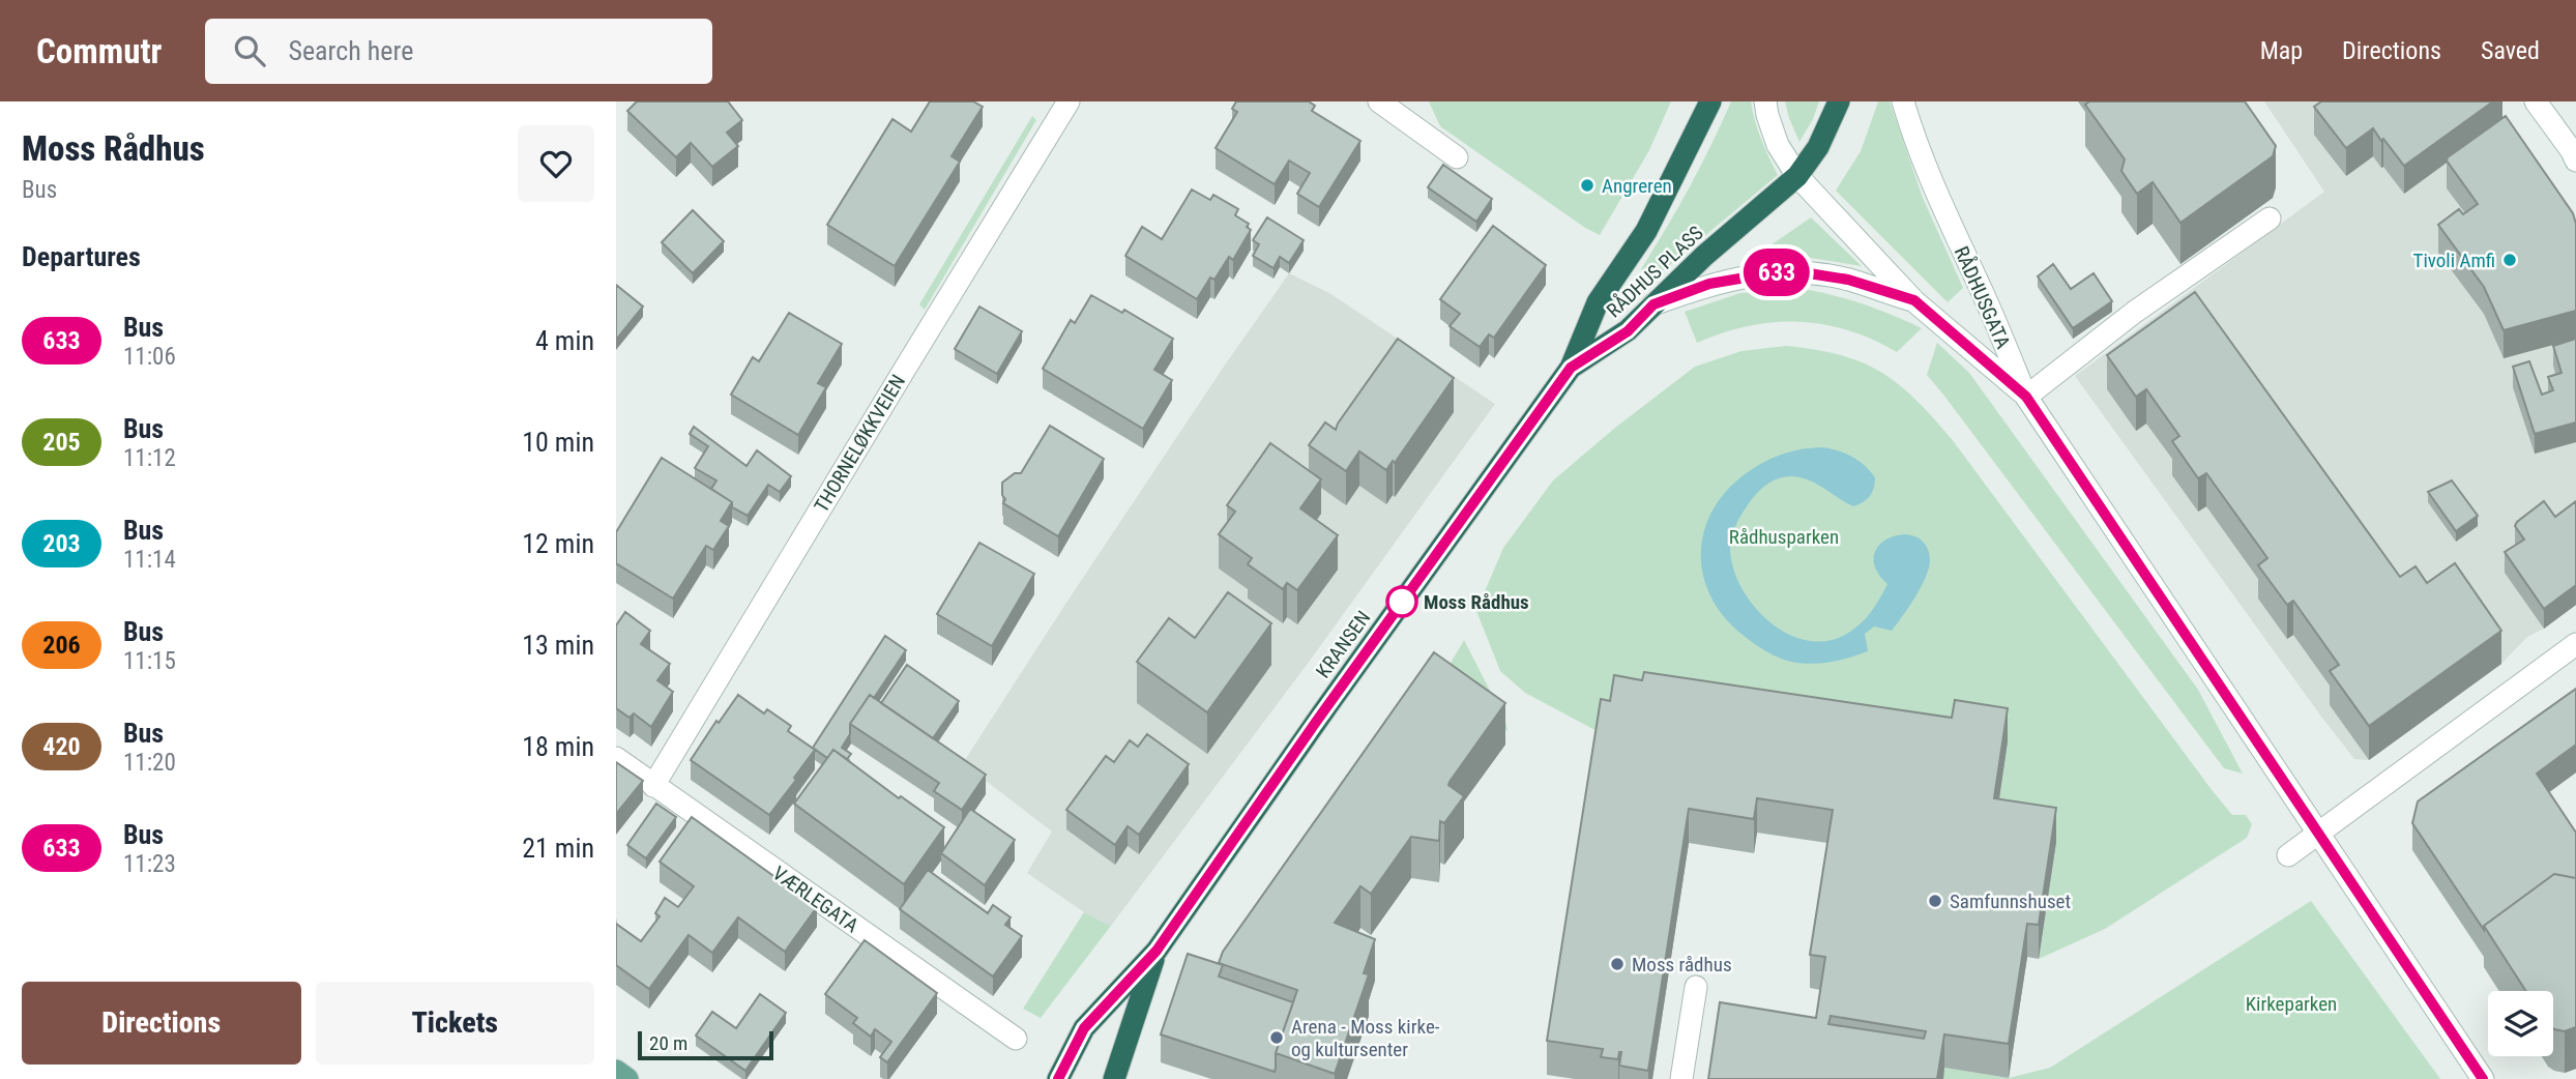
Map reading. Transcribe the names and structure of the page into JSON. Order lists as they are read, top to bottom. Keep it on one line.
{"streets":{"highway":["RÅDHUS PLASS","KRANSEN"],"street":["RÅDHUSGATA","THORNELØKKVEIEN","VÆRLEGATA"]},"crossings":[["RÅDHUS PLASS","RÅDHUSGATA"],["RÅDHUS PLASS","KRANSEN"],["THORNELØKKVEIEN","VÆRLEGATA"]],"parks":["Rådhusparken","Kirkeparken"],"places":["Angreren","Tivoli Amfi","Moss Rådhus","Samfunnshuset","Moss rådhus","Arena - Moss kirke- og kultursenter"],"lines":["bus line 633"],"scale_bar":"20 m","page":{"header":"Commutr","search":"Search here","nav":["Map","Directions","Saved"],"heading":[["Moss Rådhus","Bus"],"Departures"],"on_map":"633","list":[{"mark":"633","name":"Bus","note":"11:06","value":"4 min"},{"mark":"205","name":"Bus","note":"11:12","value":"10 min"},{"mark":"203","name":"Bus","note":"11:14","value":"12 min"},{"mark":"206","name":"Bus","note":"11:15","value":"13 min"},{"mark":"420","name":"Bus","note":"11:20","value":"18 min"},{"mark":"633","name":"Bus","note":"11:23","value":"21 min"}],"buttons":["Directions","Tickets"],"scale":"20 m"}}
